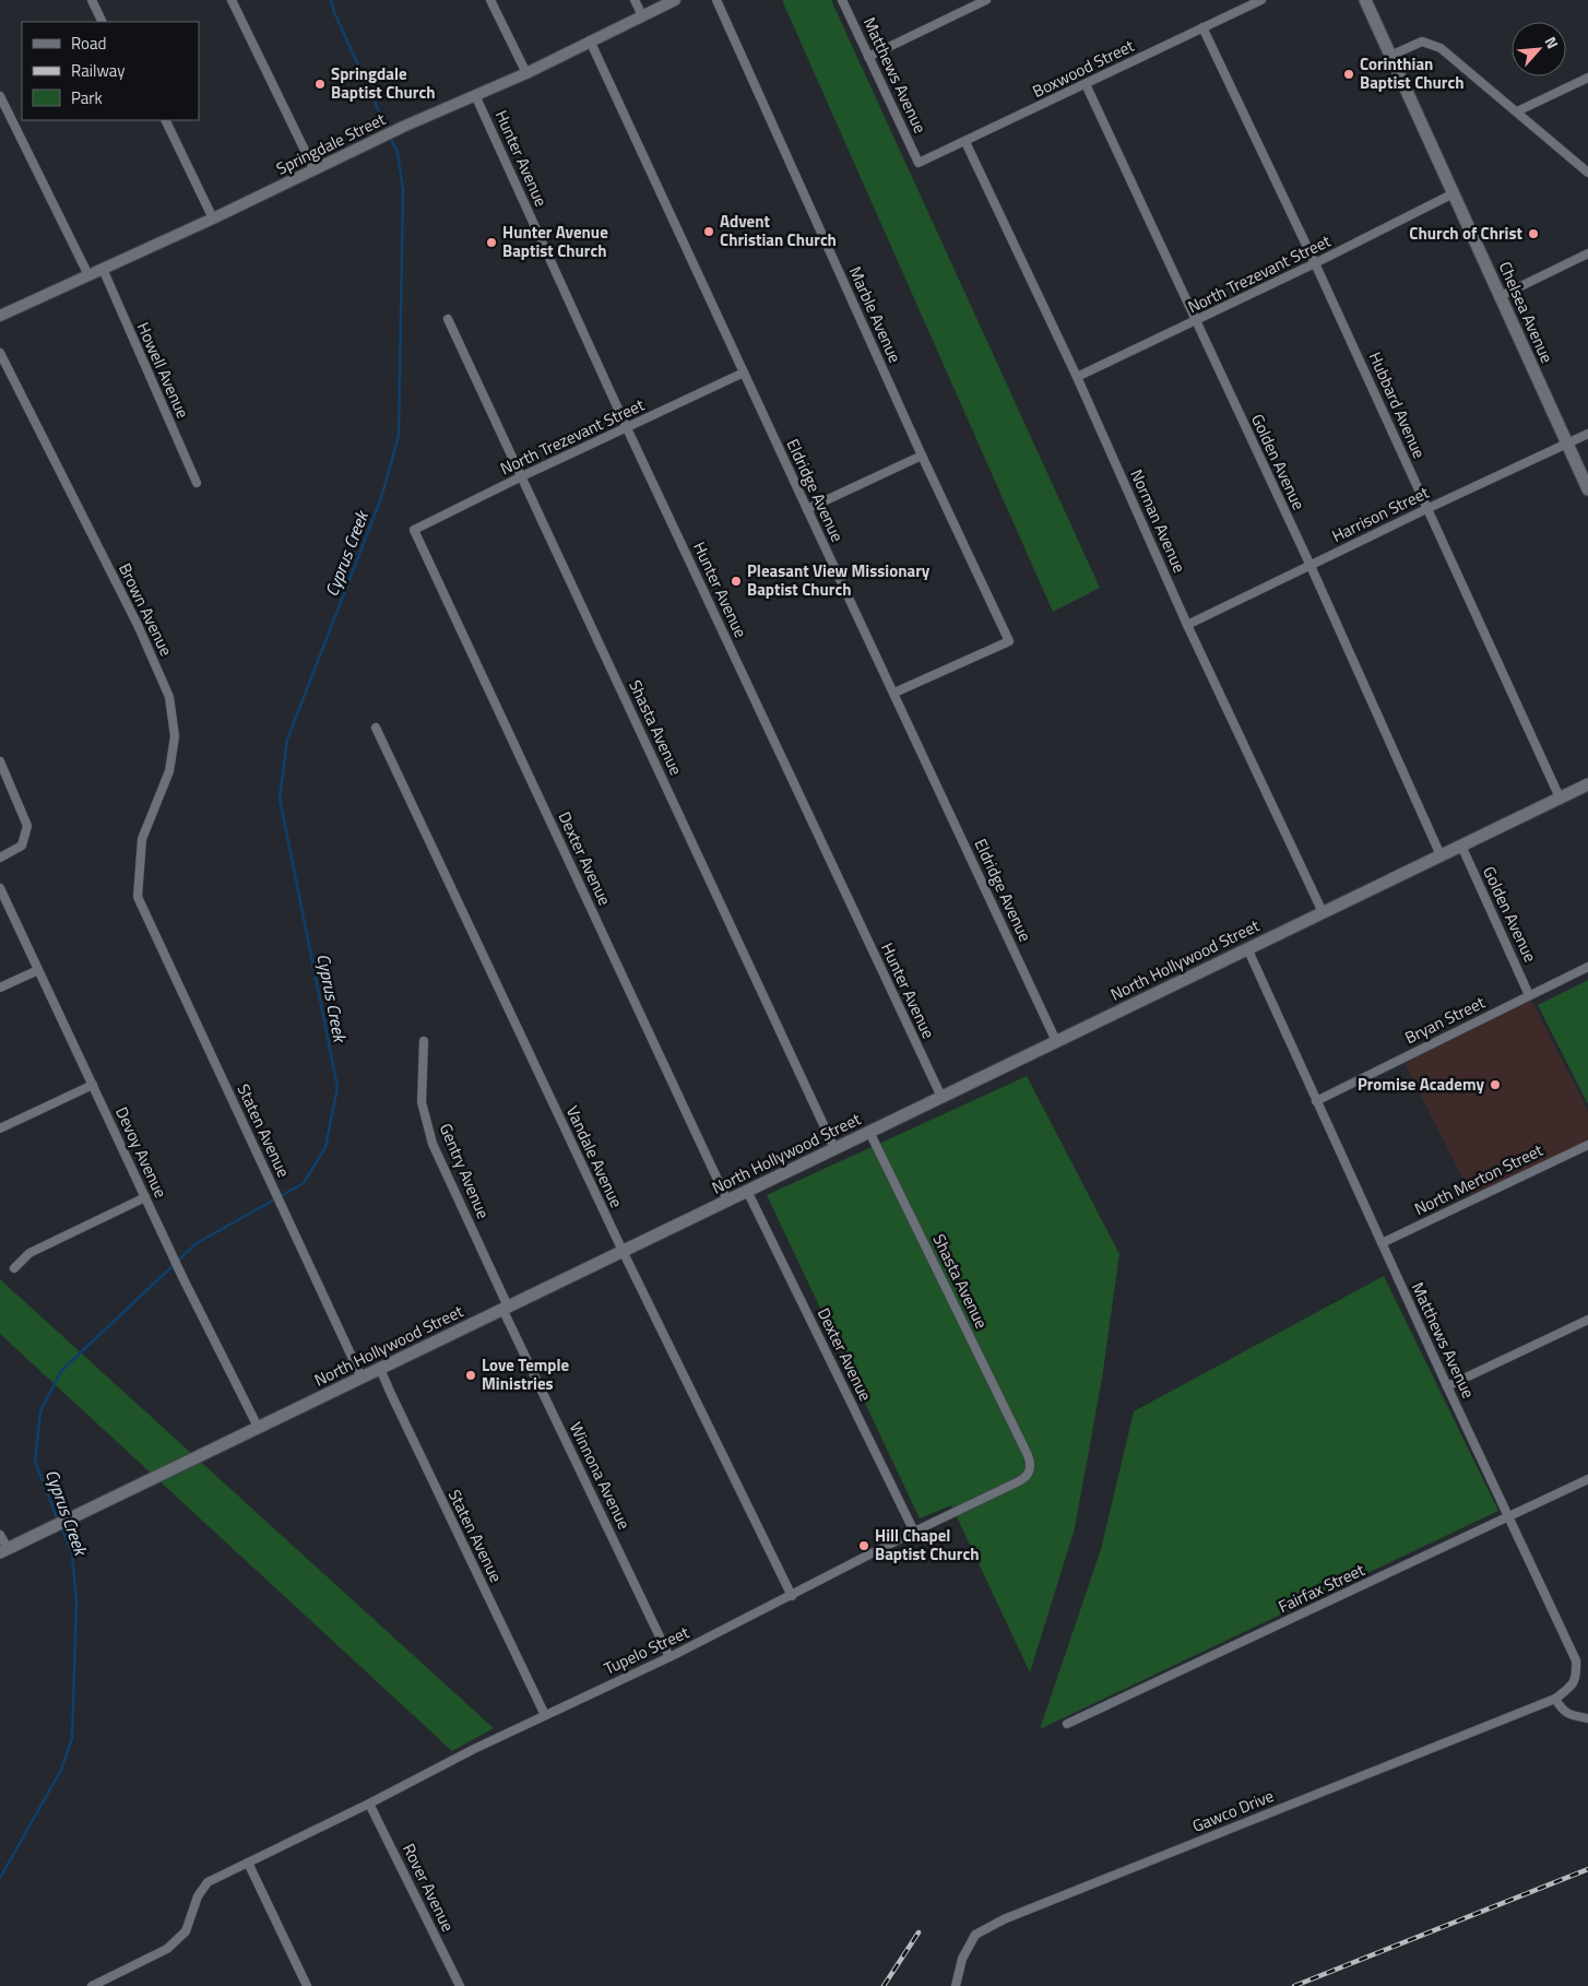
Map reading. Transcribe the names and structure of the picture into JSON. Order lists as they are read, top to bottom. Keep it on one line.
{"streets":{"main road":["Chelsea Avenue","North Hollywood Street"],"street":["Boxwood Street","Matthews Avenue","Springdale Street","Hunter Avenue","North Trezevant Street","Marble Avenue","Howell Avenue","Hubbard Avenue","Golden Avenue","Eldridge Avenue","Harrison Street","Norman Avenue","Brown Avenue","Shasta Avenue","Dexter Avenue","Bryan Street","Staten Avenue","Devoy Avenue","Vandale Avenue","Gentry Avenue","North Merton Street","Winnona Avenue","Fairfax Street","Tupelo Street","Gawco Drive","Rover Avenue"]},"crossings":[["Boxwood Street","Matthews Avenue"],["Boxwood Street","Hubbard Avenue"],["Boxwood Street","Golden Avenue"],["Boxwood Street","Norman Avenue"],["Matthews Avenue","North Hollywood Street"],["Matthews Avenue","Bryan Street"],["Matthews Avenue","North Merton Street"],["Matthews Avenue","Fairfax Street"],["Matthews Avenue","Gawco Drive"],["Springdale Street","Hunter Avenue"],["Springdale Street","Howell Avenue"],["Springdale Street","Eldridge Avenue"],["Hunter Avenue","North Trezevant Street"],["Hunter Avenue","North Hollywood Street"],["North Trezevant Street","Chelsea Avenue"],["North Trezevant Street","Hubbard Avenue"],["North Trezevant Street","Golden Avenue"],["North Trezevant Street","Eldridge Avenue"],["North Trezevant Street","Norman Avenue"],["North Trezevant Street","Shasta Avenue"],["North Trezevant Street","Dexter Avenue"],["Chelsea Avenue","Harrison Street"],["Marble Avenue","Eldridge Avenue"],["Hubbard Avenue","Harrison Street"],["Hubbard Avenue","North Hollywood Street"],["Golden Avenue","Harrison Street"],["Golden Avenue","North Hollywood Street"],["Golden Avenue","Bryan Street"],["Eldridge Avenue","North Hollywood Street"],["Harrison Street","Norman Avenue"],["Norman Avenue","North Hollywood Street"],["Brown Avenue","Staten Avenue"],["Shasta Avenue","North Hollywood Street"],["Shasta Avenue","Tupelo Street"],["Dexter Avenue","North Hollywood Street"],["Dexter Avenue","Tupelo Street"],["North Hollywood Street","Staten Avenue"],["North Hollywood Street","Devoy Avenue"],["North Hollywood Street","Vandale Avenue"],["North Hollywood Street","Gentry Avenue"],["North Hollywood Street","Winnona Avenue"],["Staten Avenue","Tupelo Street"],["Vandale Avenue","Tupelo Street"],["Gentry Avenue","Winnona Avenue"],["Winnona Avenue","Tupelo Street"],["Tupelo Street","Rover Avenue"]],"water":["Cyprus Creek"],"places":["Corinthian Baptist Church","Springdale Baptist Church","Advent Christian Church","Church of Christ","Hunter Avenue Baptist Church","Pleasant View Missionary Baptist Church","Promise Academy","Love Temple Ministries","Hill Chapel Baptist Church"],"legend":["Road","Railway","Park"],"north":"top right"}
